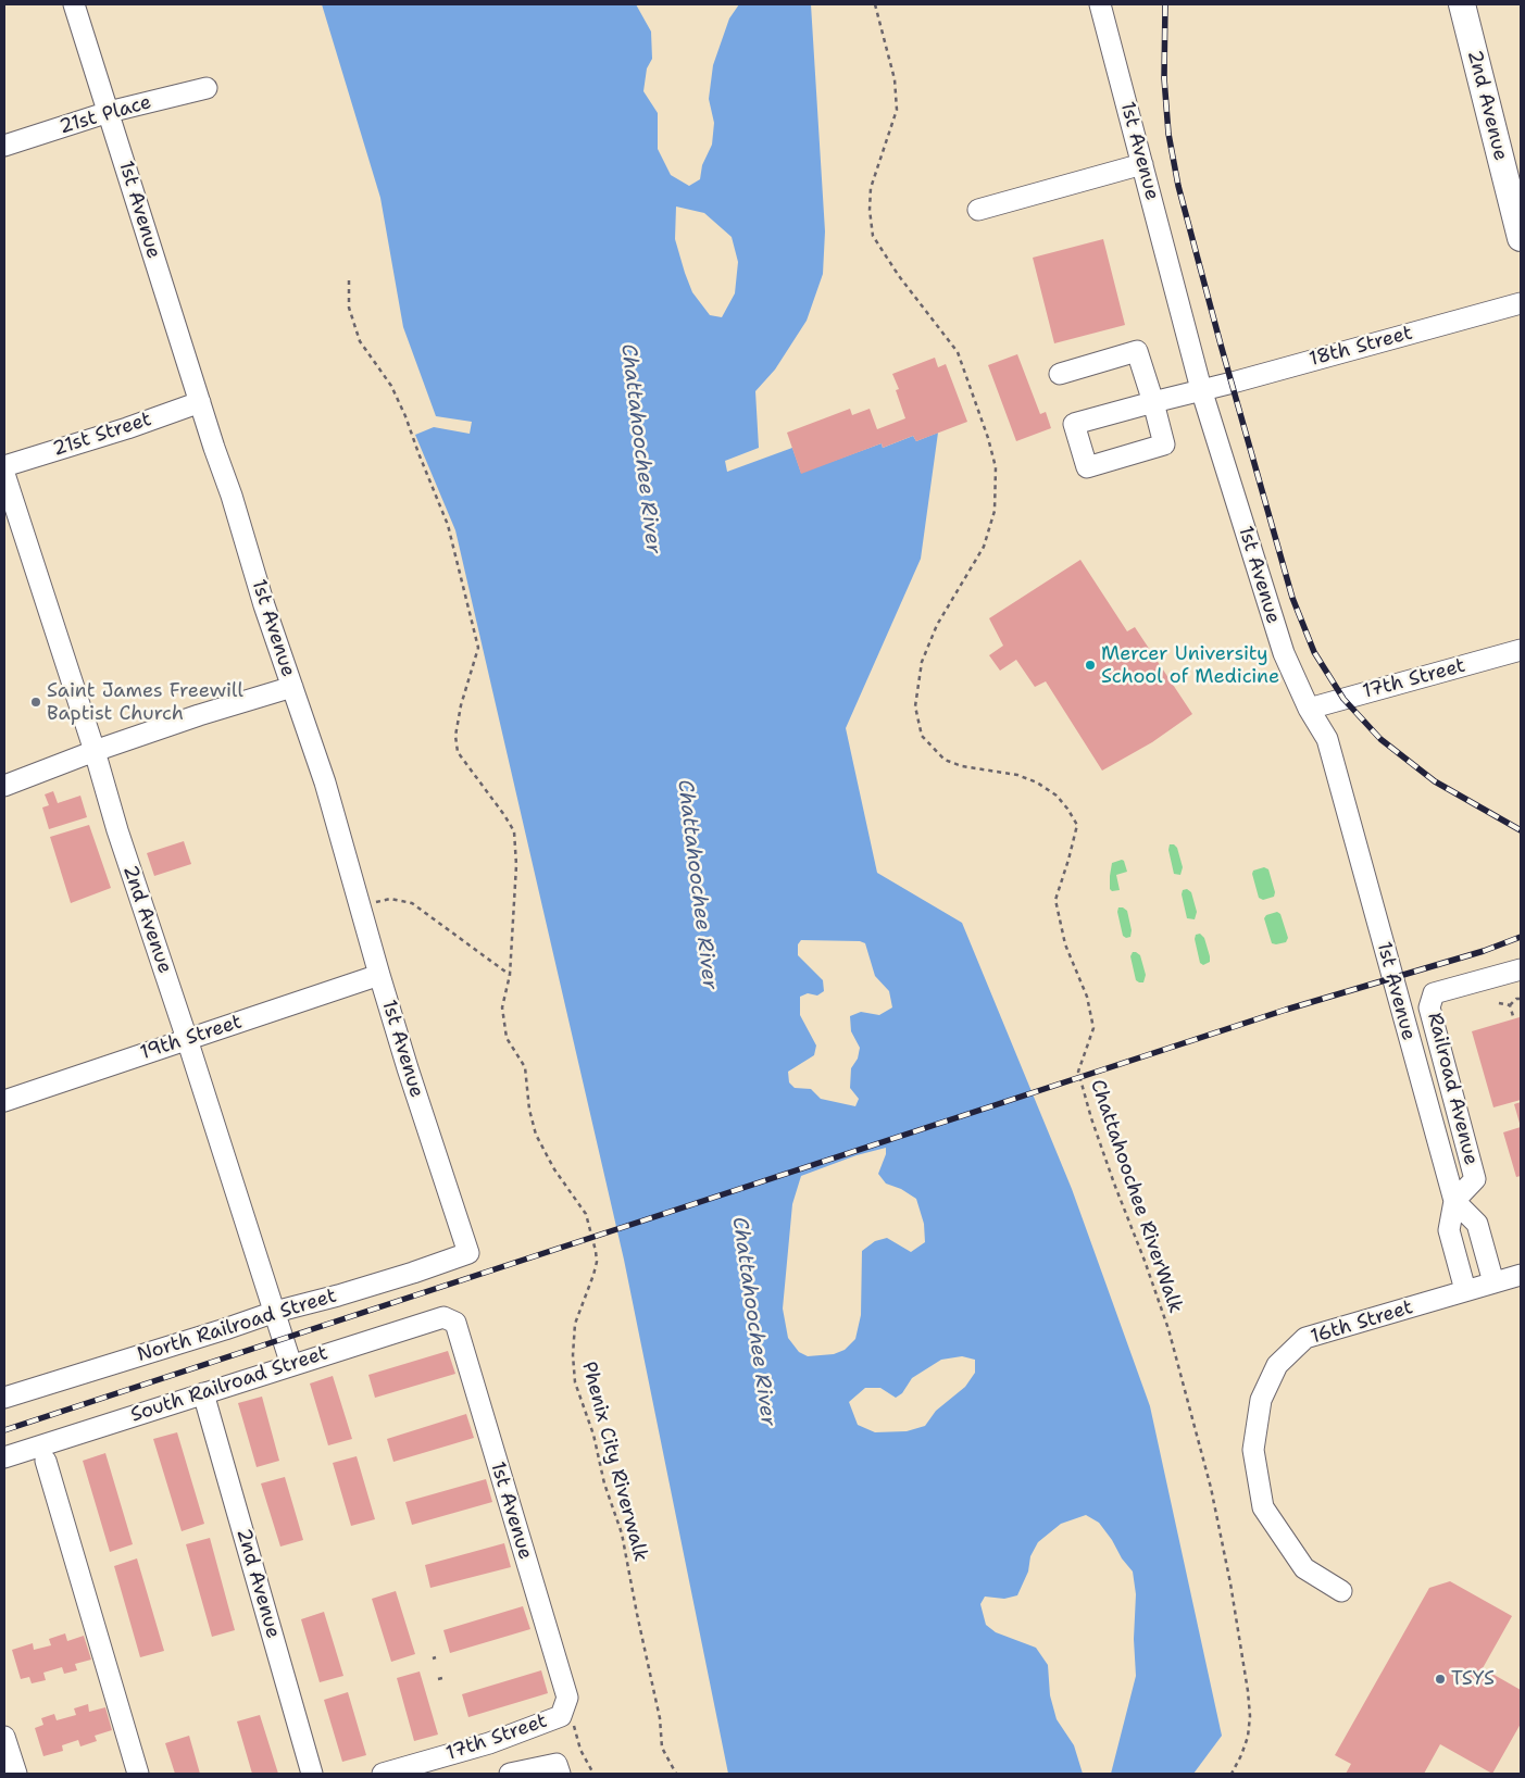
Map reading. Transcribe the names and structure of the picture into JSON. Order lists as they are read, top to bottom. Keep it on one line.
{"streets":{"main road":["2nd Avenue"],"street":["21st Place","1st Avenue","18th Street","21st Street","17th Street","19th Street","Railroad Avenue","16th Street","North Railroad Street","South Railroad Street"],"path":["Chattahoochee RiverWalk","Phenix City Riverwalk"]},"crossings":[["2nd Avenue","19th Street"],["2nd Avenue","North Railroad Street"],["2nd Avenue","South Railroad Street"],["21st Place","1st Avenue"],["1st Avenue","18th Street"],["1st Avenue","21st Street"],["1st Avenue","17th Street"],["1st Avenue","19th Street"],["1st Avenue","Railroad Avenue"],["1st Avenue","16th Street"],["1st Avenue","North Railroad Street"],["1st Avenue","South Railroad Street"]],"water":["Chattahoochee River"],"places":["Mercer University School of Medicine","Saint James Freewill Baptist Church","TSYS"]}
